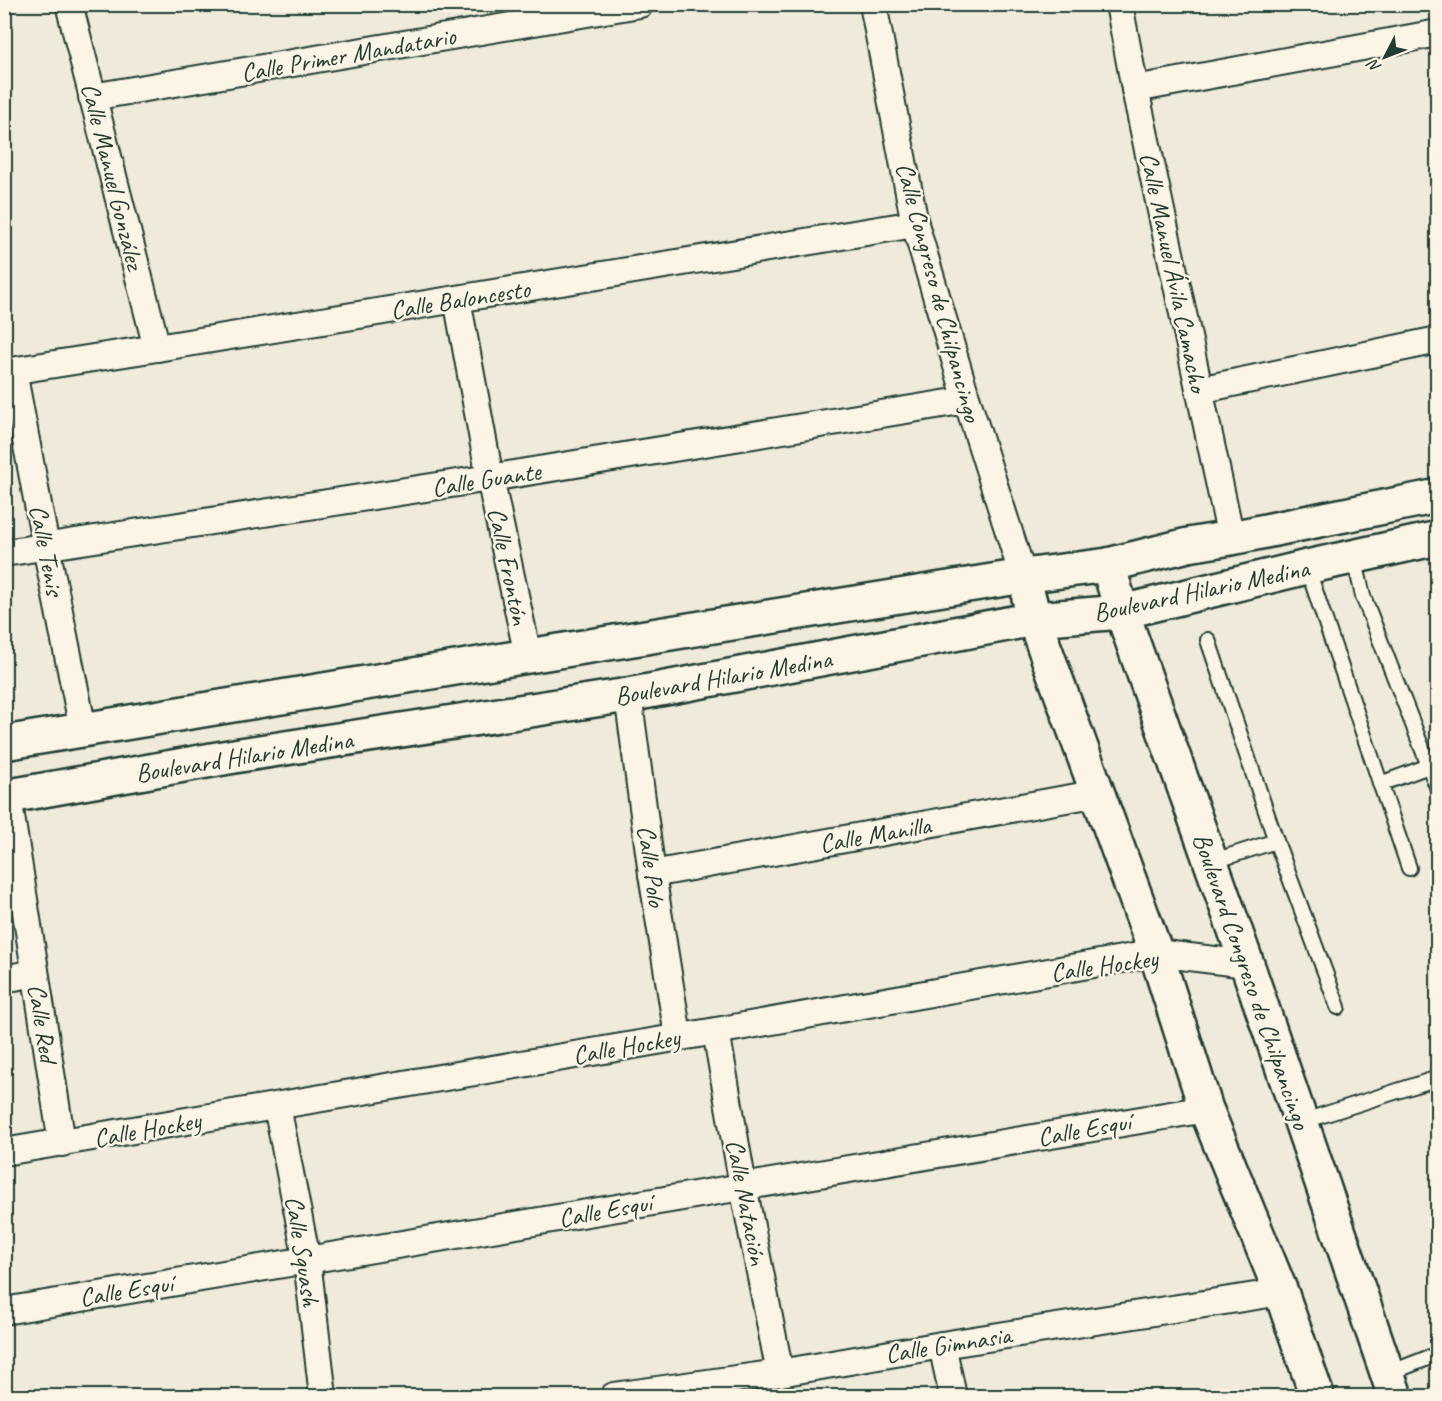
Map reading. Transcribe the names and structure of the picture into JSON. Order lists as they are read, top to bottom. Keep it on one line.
{"streets":{"main road":["Boulevard Hilario Medina","Boulevard Congreso de Chilpancingo"],"street":["Calle Primer Mandatario","Calle Manuel González","Calle Manuel Ávila Camacho","Calle Congreso de Chilpancingo","Calle Baloncesto","Calle Guante","Calle Tenis","Calle Frontón","Calle Manilla","Calle Polo","Calle Hockey","Calle Red","Calle Esquí","Calle Natación","Calle Squash","Calle Gimnasia"]},"crossings":[["Calle Primer Mandatario","Calle Manuel González"],["Calle Manuel González","Calle Baloncesto"],["Calle Manuel Ávila Camacho","Boulevard Hilario Medina"],["Calle Congreso de Chilpancingo","Calle Baloncesto"],["Calle Congreso de Chilpancingo","Calle Guante"],["Calle Congreso de Chilpancingo","Boulevard Hilario Medina"],["Calle Baloncesto","Calle Tenis"],["Calle Baloncesto","Calle Frontón"],["Calle Guante","Calle Tenis"],["Calle Guante","Calle Frontón"],["Calle Tenis","Boulevard Hilario Medina"],["Calle Frontón","Boulevard Hilario Medina"],["Boulevard Hilario Medina","Calle Polo"],["Boulevard Hilario Medina","Boulevard Congreso de Chilpancingo"],["Boulevard Hilario Medina","Calle Red"],["Calle Manilla","Calle Polo"],["Calle Polo","Calle Hockey"],["Calle Hockey","Boulevard Congreso de Chilpancingo"],["Calle Hockey","Calle Red"],["Calle Hockey","Calle Natación"],["Calle Hockey","Calle Squash"],["Calle Esquí","Calle Natación"],["Calle Esquí","Calle Squash"],["Calle Natación","Calle Gimnasia"]],"north":"bottom left"}
